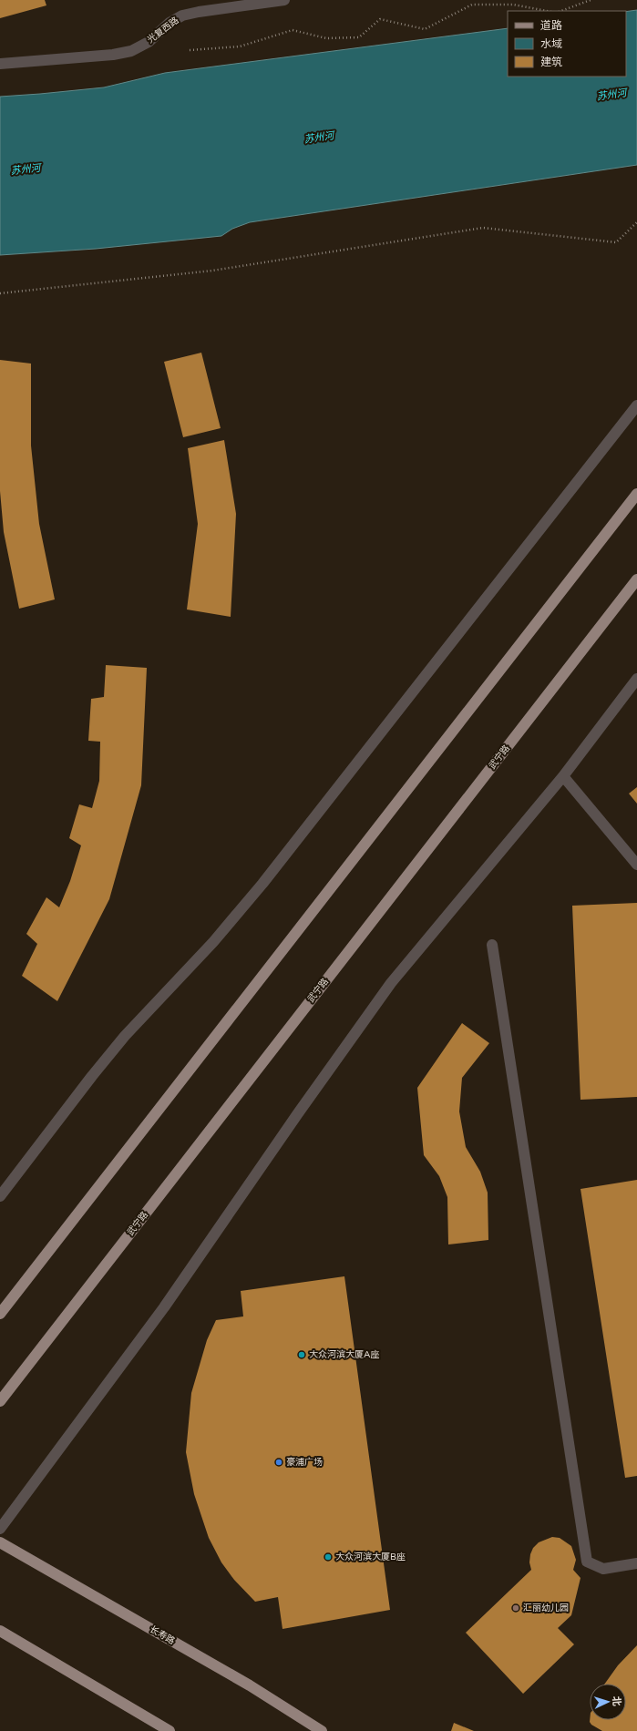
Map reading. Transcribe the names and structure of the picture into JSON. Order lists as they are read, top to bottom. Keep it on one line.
{"streets":{"main road":["武宁路","长寿路"],"street":["光复西路"]},"water":["苏州河"],"places":["大众河滨大厦A座","豪浦广场","大众河滨大厦B座","汇丽幼儿园"],"legend":["道路","水域","建筑"],"north":"right"}
